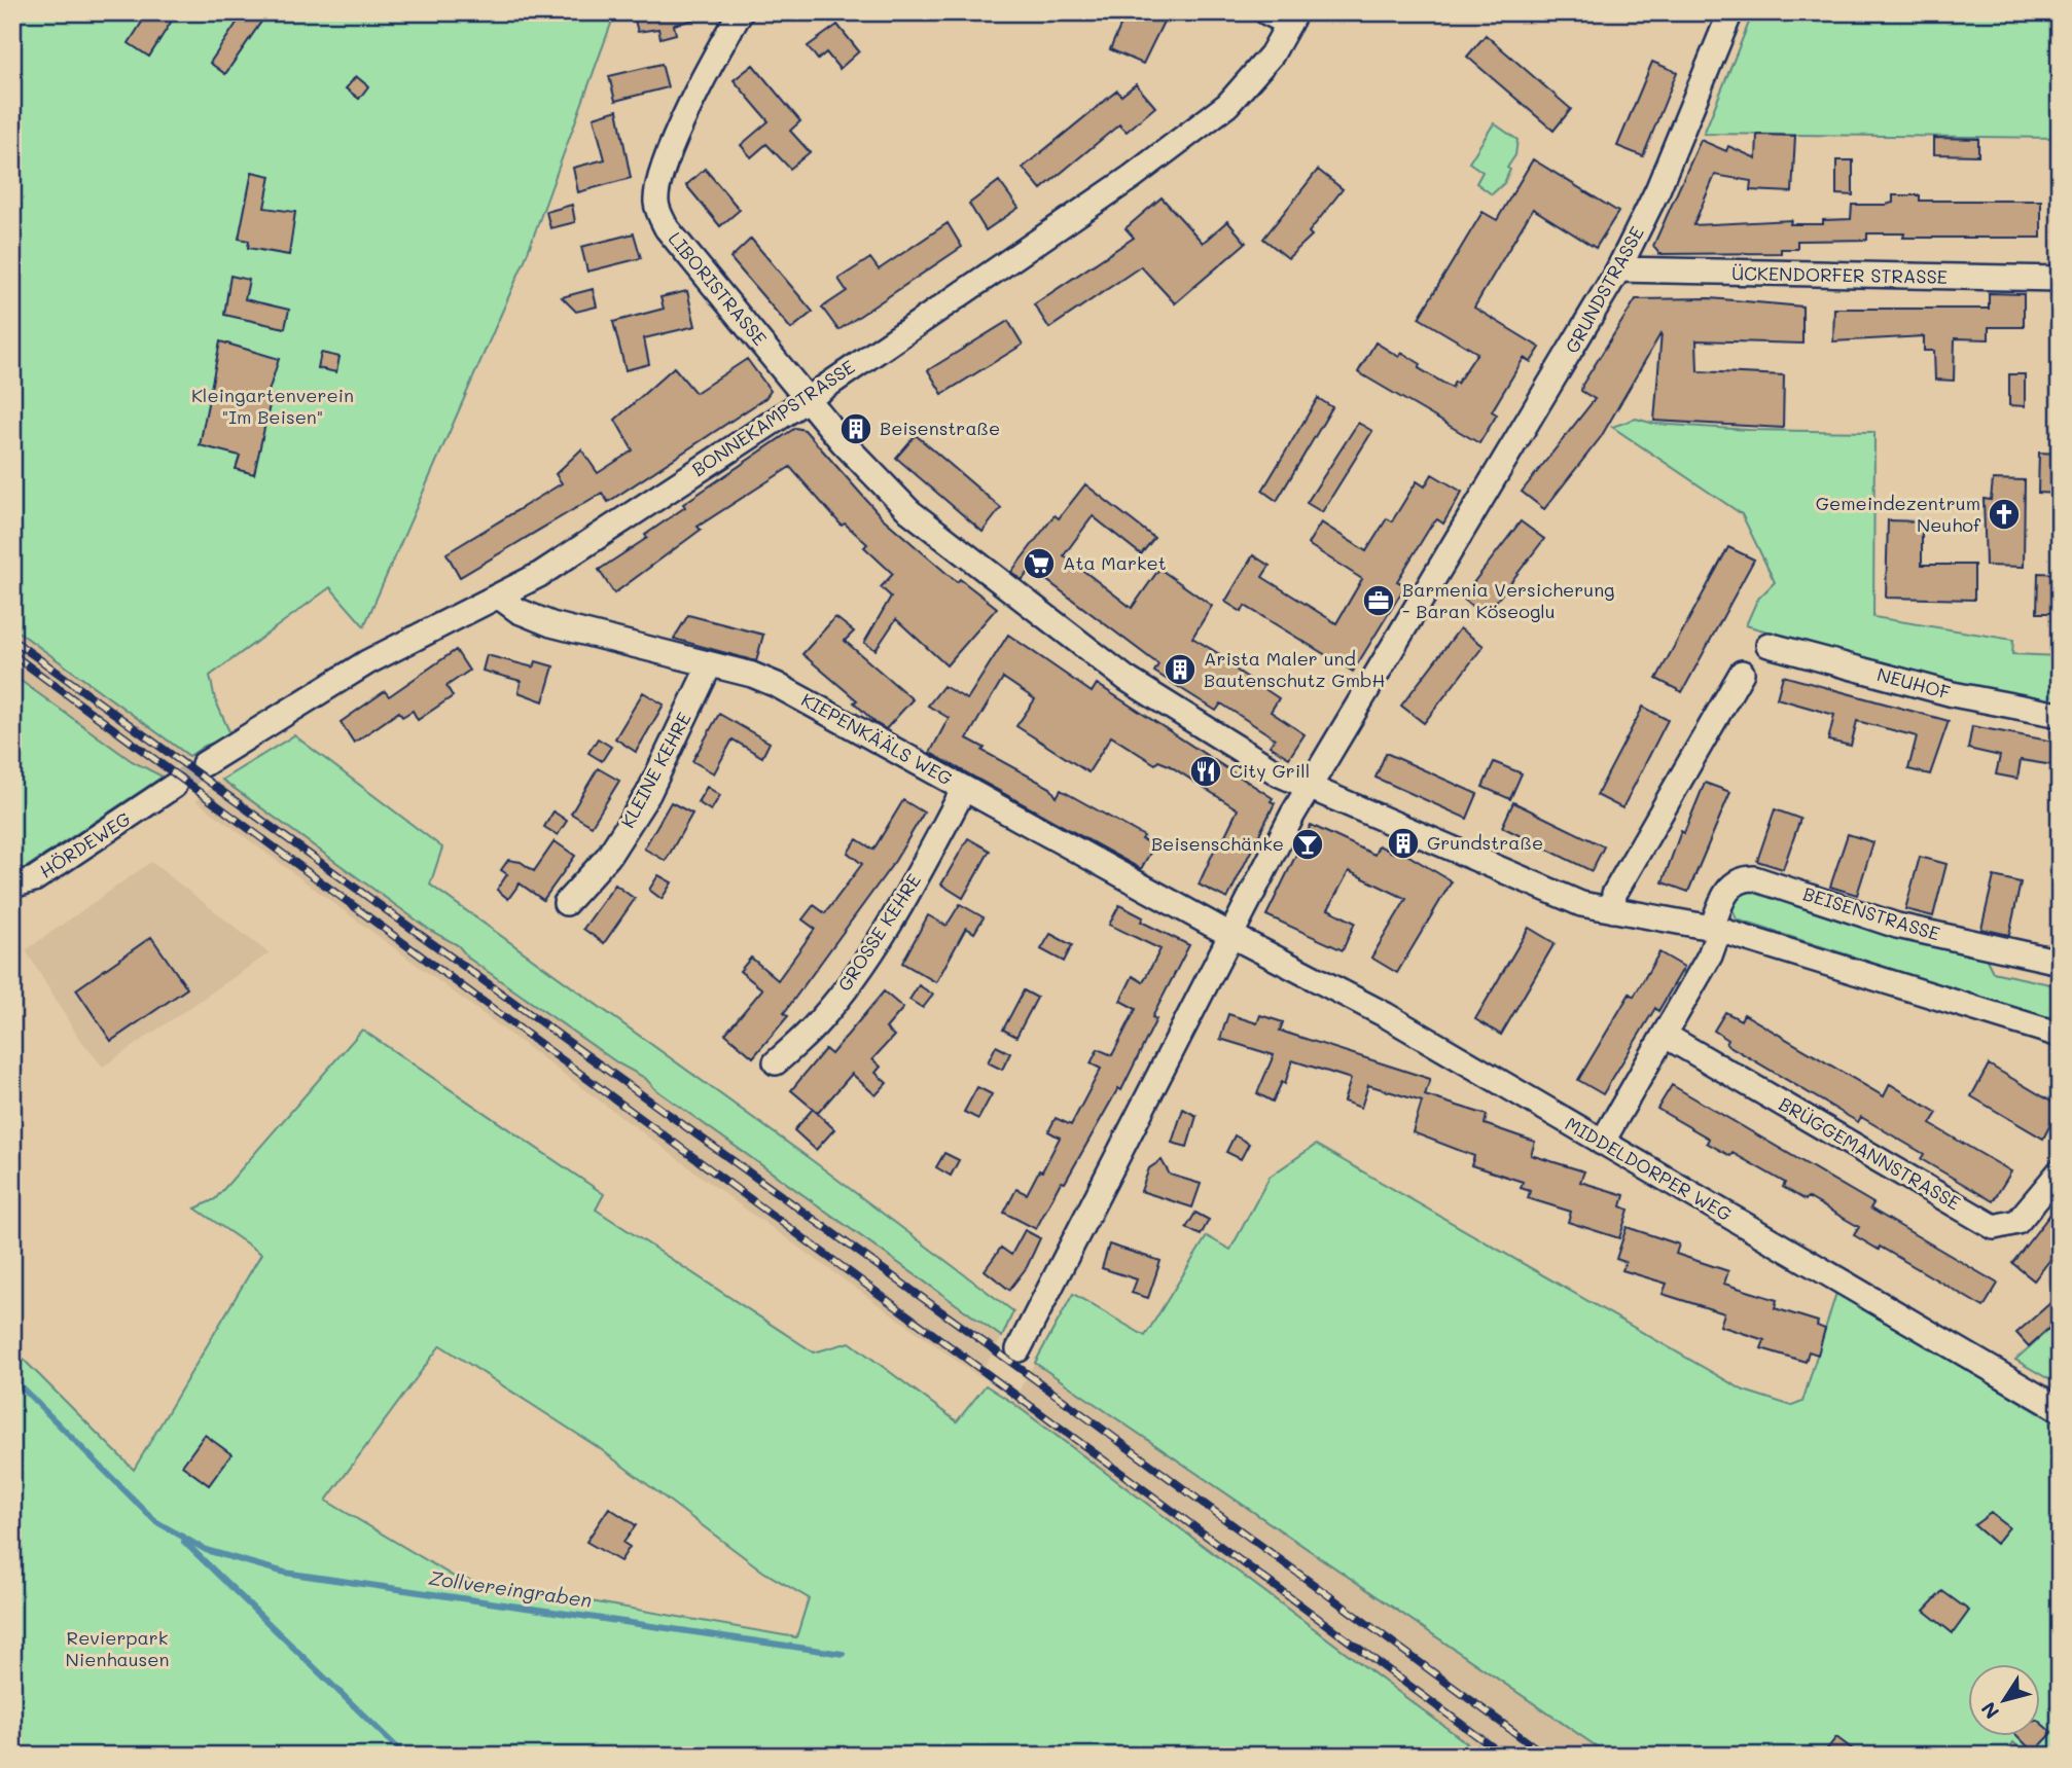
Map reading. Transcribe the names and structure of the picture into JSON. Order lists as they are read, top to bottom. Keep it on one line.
{"streets":{"street":["ÜCKENDORFER STRASSE","LIBORISTRASSE","GRUNDSTRASSE","BONNEKAMPSTRASSE","NEUHOF","KIEPENKÄÄLS WEG","KLEINE KEHRE","HÖRDEWEG","BEISENSTRASSE","GROSSE KEHRE","BRÜGGEMANNSTRASSE","MIDDELDORPER WEG"]},"crossings":[["ÜCKENDORFER STRASSE","GRUNDSTRASSE"],["LIBORISTRASSE","BONNEKAMPSTRASSE"],["GRUNDSTRASSE","KIEPENKÄÄLS WEG"],["GRUNDSTRASSE","MIDDELDORPER WEG"],["BONNEKAMPSTRASSE","KIEPENKÄÄLS WEG"],["KIEPENKÄÄLS WEG","KLEINE KEHRE"],["KIEPENKÄÄLS WEG","GROSSE KEHRE"],["KIEPENKÄÄLS WEG","MIDDELDORPER WEG"]],"water":["Zollvereingraben"],"parks":["Kleingartenverein \"Im Beisen\"","Revierpark Nienhausen"],"places":{"building":["Beisenstraße","Arista Maler und Bautenschutz GmbH","Grundstraße"],"church":["Gemeindezentrum Neuhof"],"supermarket":["Ata Market"],"office":["Barmenia Versicherung - Baran Köseoglu"],"restaurant":["City Grill"],"bar":["Beisenschänke"]},"north":"bottom left"}
